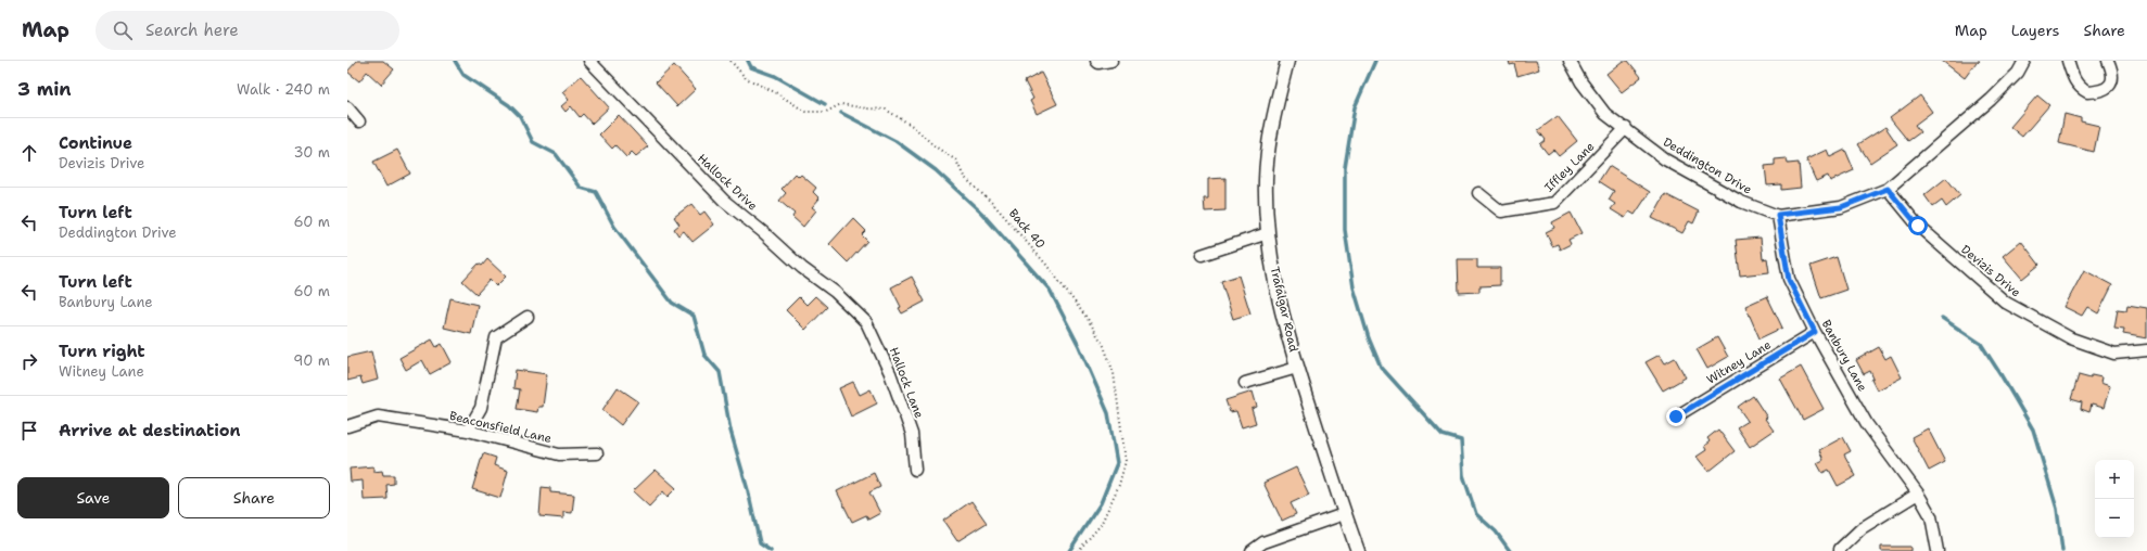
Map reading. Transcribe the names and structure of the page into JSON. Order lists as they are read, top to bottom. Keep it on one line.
{"streets":{"street":["Deddington Drive","Iffley Lane","Hallock Drive","Devizis Drive","Trafalgar Road","Banbury Lane","Witney Lane","Hallock Lane","Beaconsfield Lane"],"path":["Back 40"]},"crossings":[["Deddington Drive","Iffley Lane"],["Deddington Drive","Devizis Drive"],["Deddington Drive","Banbury Lane"],["Hallock Drive","Hallock Lane"],["Banbury Lane","Witney Lane"]],"page":{"header":"Map","search":"Search here","nav":["Map","Layers","Share"],"heading":["3 min","Walk · 240 m"],"list":[["Continue","Devizis Drive","30 m"],["Turn left","Deddington Drive","60 m"],["Turn left","Banbury Lane","60 m"],["Turn right","Witney Lane","90 m"],"Arrive at destination"],"map_buttons":["+","−"],"buttons":["Save","Share"]}}
